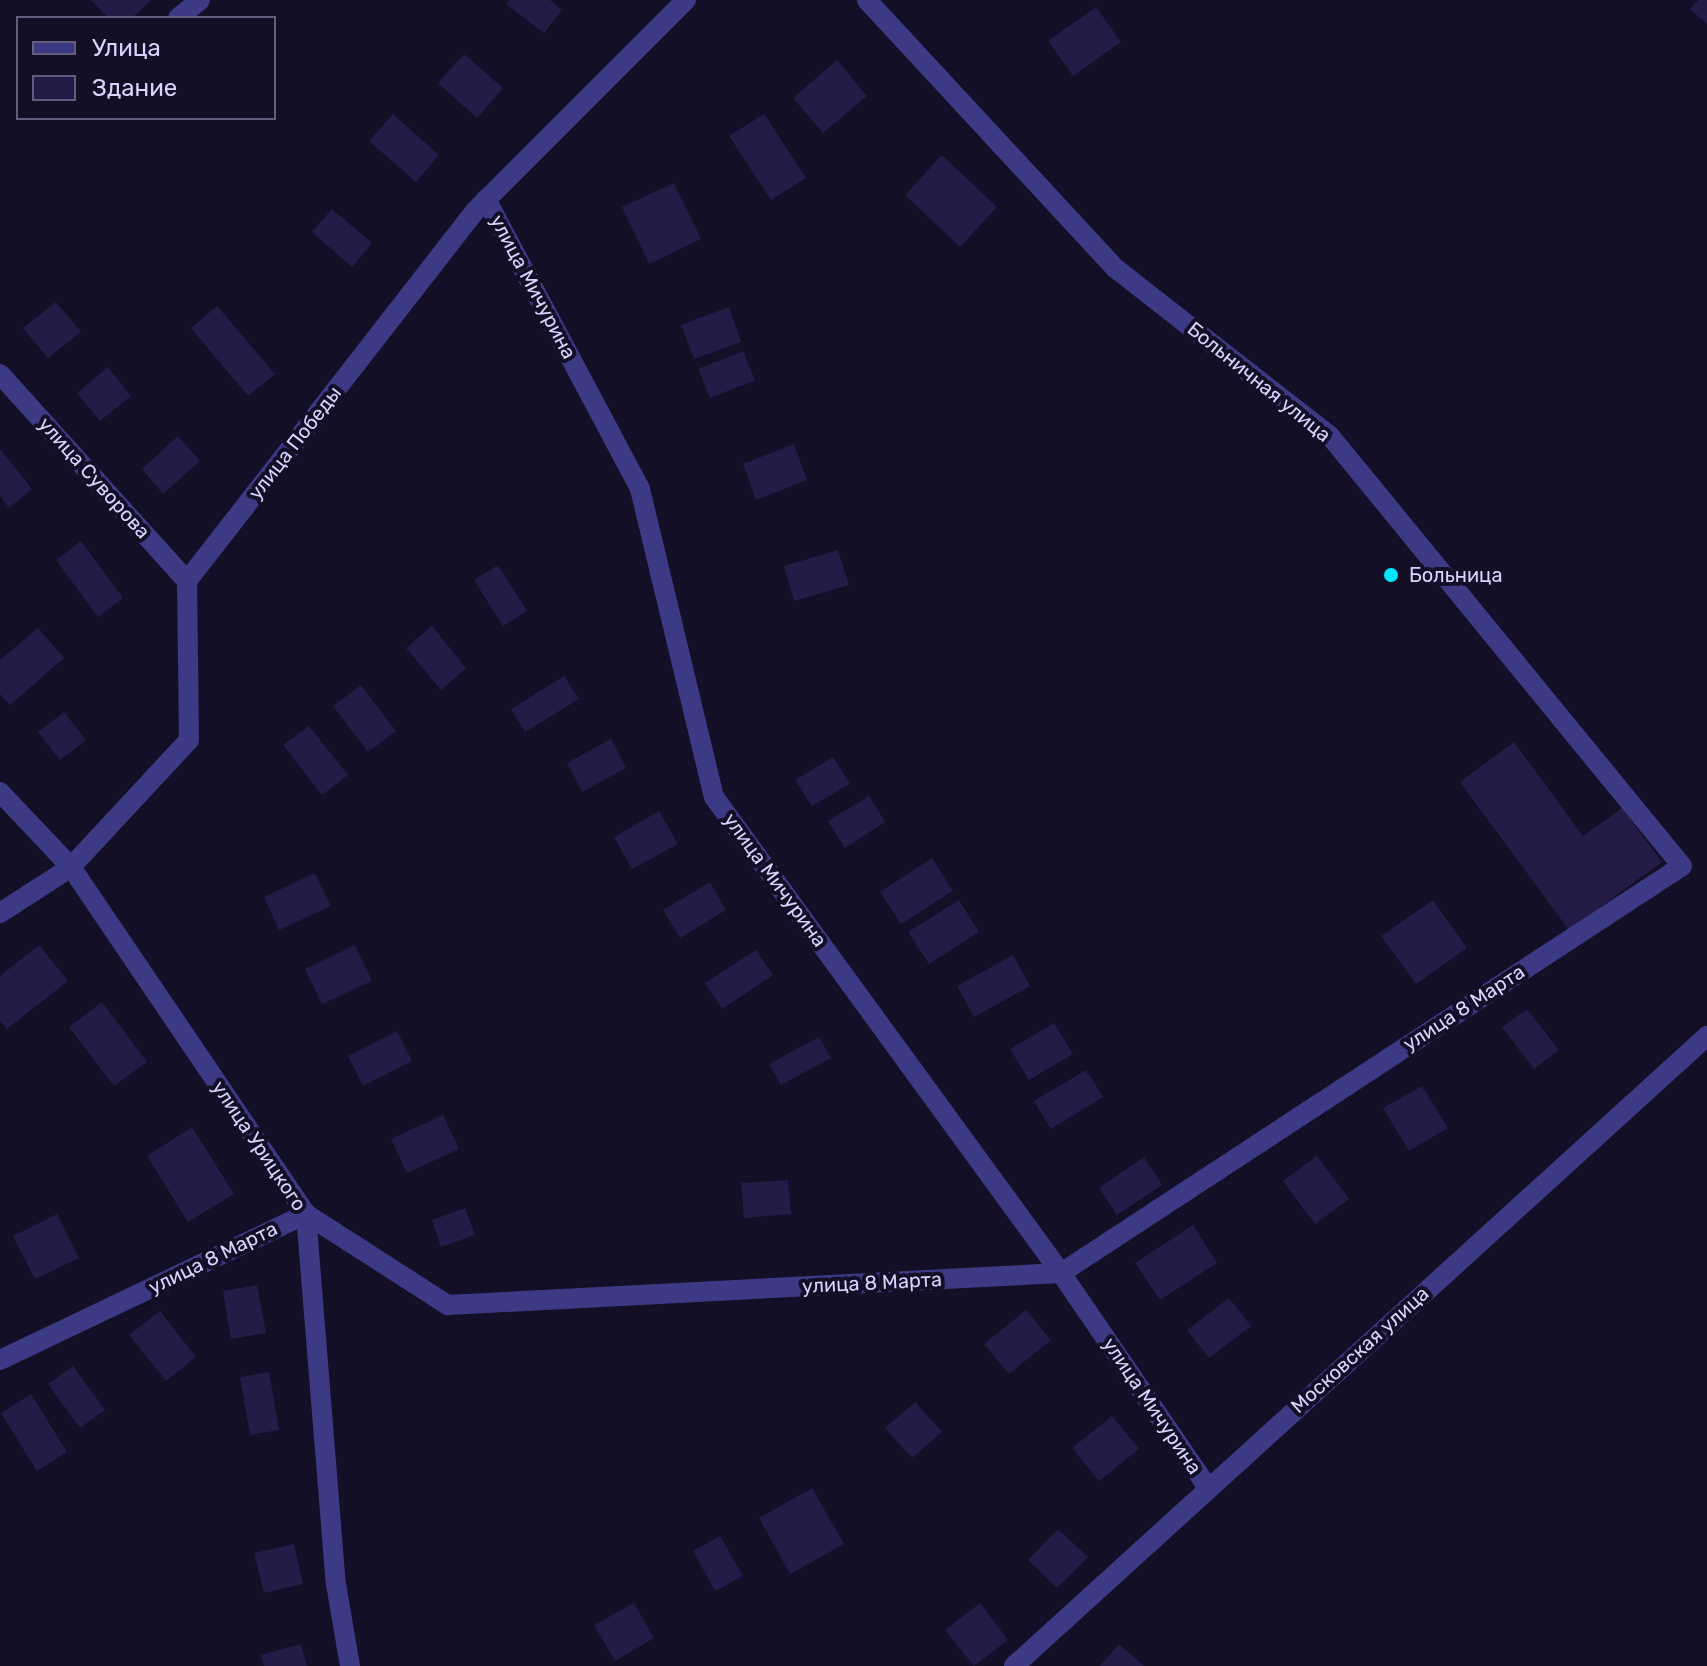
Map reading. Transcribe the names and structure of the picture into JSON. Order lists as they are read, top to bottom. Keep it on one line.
{"streets":{"street":["улица Мичурина","Больничная улица","улица Победы","улица Суворова","улица 8 Марта","улица Урицкого","Московская улица"]},"crossings":[["улица Мичурина","улица Победы"],["улица Мичурина","улица 8 Марта"],["улица Мичурина","Московская улица"],["Больничная улица","улица 8 Марта"],["улица Победы","улица Суворова"],["улица 8 Марта","улица Урицкого"]],"places":["Больница"],"legend":["Улица","Здание"]}
